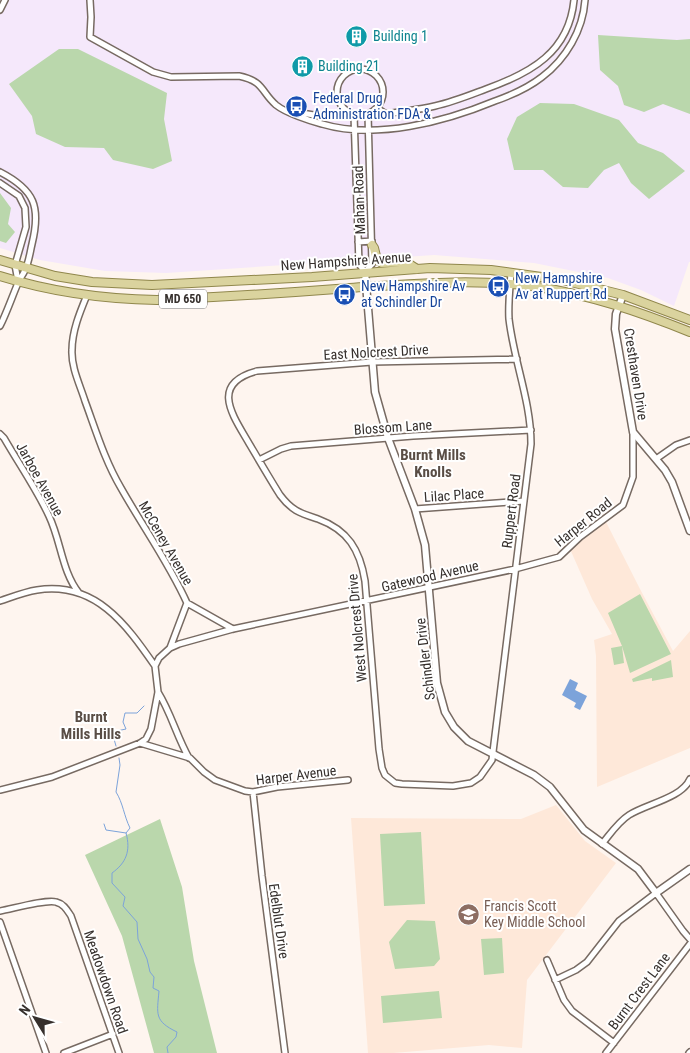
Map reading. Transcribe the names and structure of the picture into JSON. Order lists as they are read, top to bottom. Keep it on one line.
{"streets":{"main road":["New Hampshire Avenue","MD 650"],"street":["Mahan Road","East Nolcrest Drive","Cresthaven Drive","Blossom Lane","Jarboe Avenue","Lilac Place","Ruppert Road","Harper Road","McCeney Avenue","Gatewood Avenue","West Nolcrest Drive","Schindler Drive","Harper Avenue","Edelblut Drive","Meadowdown Road","Burnt Crest Lane"]},"crossings":[["Mahan Road","New Hampshire Avenue"],["Mahan Road","Schindler Drive"],["New Hampshire Avenue","Cresthaven Drive"],["New Hampshire Avenue","Ruppert Road"],["New Hampshire Avenue","McCeney Avenue"],["New Hampshire Avenue","Schindler Drive"],["East Nolcrest Drive","Ruppert Road"],["East Nolcrest Drive","West Nolcrest Drive"],["East Nolcrest Drive","Schindler Drive"],["Cresthaven Drive","Harper Road"],["Blossom Lane","Ruppert Road"],["Blossom Lane","West Nolcrest Drive"],["Blossom Lane","Schindler Drive"],["Lilac Place","Ruppert Road"],["Lilac Place","Schindler Drive"],["Ruppert Road","Harper Road"],["Ruppert Road","Gatewood Avenue"],["Ruppert Road","West Nolcrest Drive"],["Ruppert Road","Schindler Drive"],["Harper Road","Gatewood Avenue"],["McCeney Avenue","Gatewood Avenue"],["Gatewood Avenue","West Nolcrest Drive"],["Gatewood Avenue","Schindler Drive"],["West Nolcrest Drive","Schindler Drive"],["Harper Avenue","Edelblut Drive"]],"districts":["Burnt Mills Knolls","Burnt Mills Hills"],"places":{"building":["Building 1","Building 21"],"bus stop":["Federal Drug Administration FDA &","New Hampshire Av at Ruppert Rd","New Hampshire Av at Schindler Dr"],"school or university":["Francis Scott Key Middle School"]},"north":"top left"}
